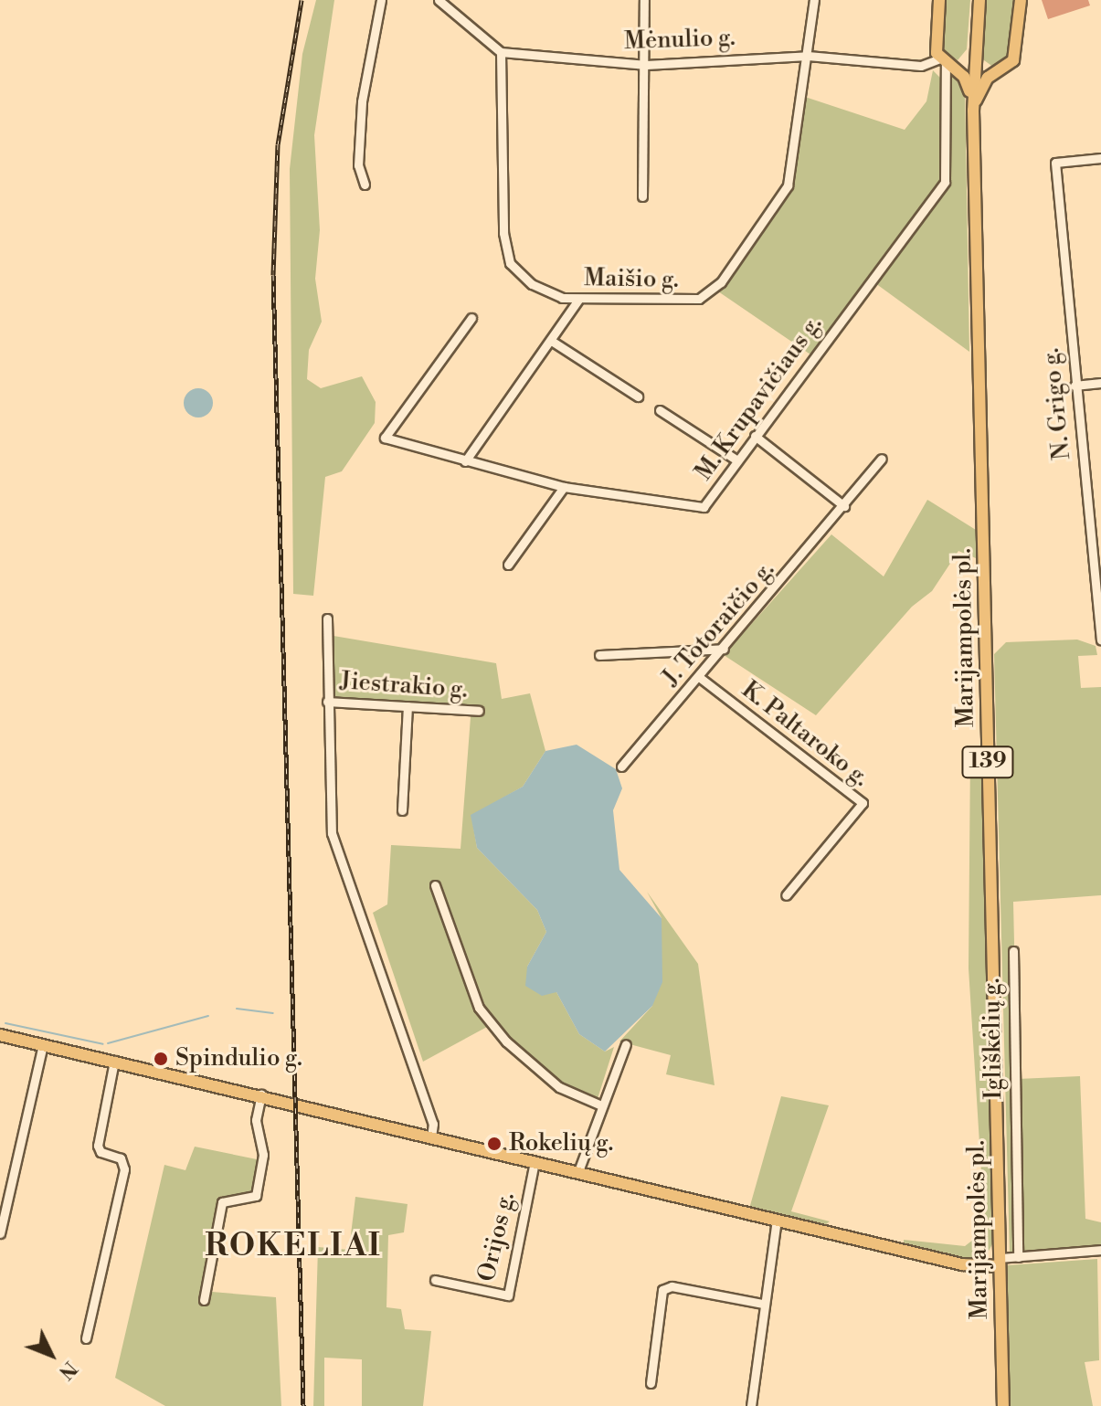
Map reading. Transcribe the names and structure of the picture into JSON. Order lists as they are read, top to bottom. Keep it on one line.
{"streets":{"main road":["Marijampolės pl.","139"],"street":["Mėnulio g.","Maišio g.","M. Krupavičiaus g.","N. Grigo g.","J. Totoraičio g.","Jiestrakio g.","K. Paltaroko g.","Igliškėlių g.","Orijos g."]},"crossings":[["Mėnulio g.","Maišio g."],["Mėnulio g.","M. Krupavičiaus g."],["J. Totoraičio g.","K. Paltaroko g."]],"districts":["ROKELIAI"],"places":["Spindulio g.","Rokelių g."],"north":"bottom right"}
